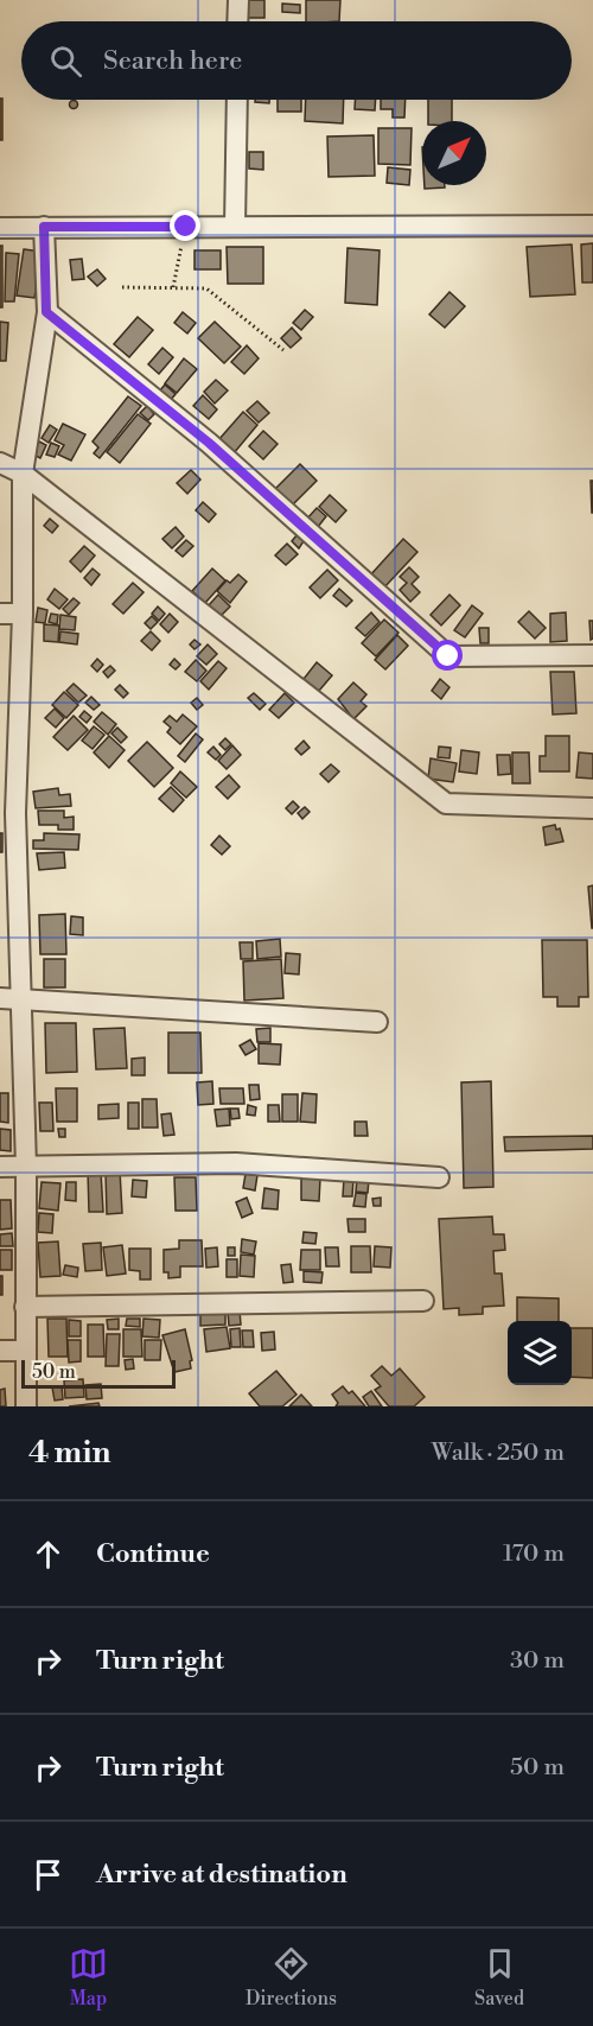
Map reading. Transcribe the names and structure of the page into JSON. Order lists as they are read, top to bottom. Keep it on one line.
{"scale_bar":"50 m","north":"top right","page":{"search":"Search here","scale":"50 m","heading":["4 min","Walk · 250 m"],"list":[["Continue","170 m"],["Turn right","30 m"],["Turn right","50 m"],"Arrive at destination"],"nav":["Map","Directions","Saved"]}}
